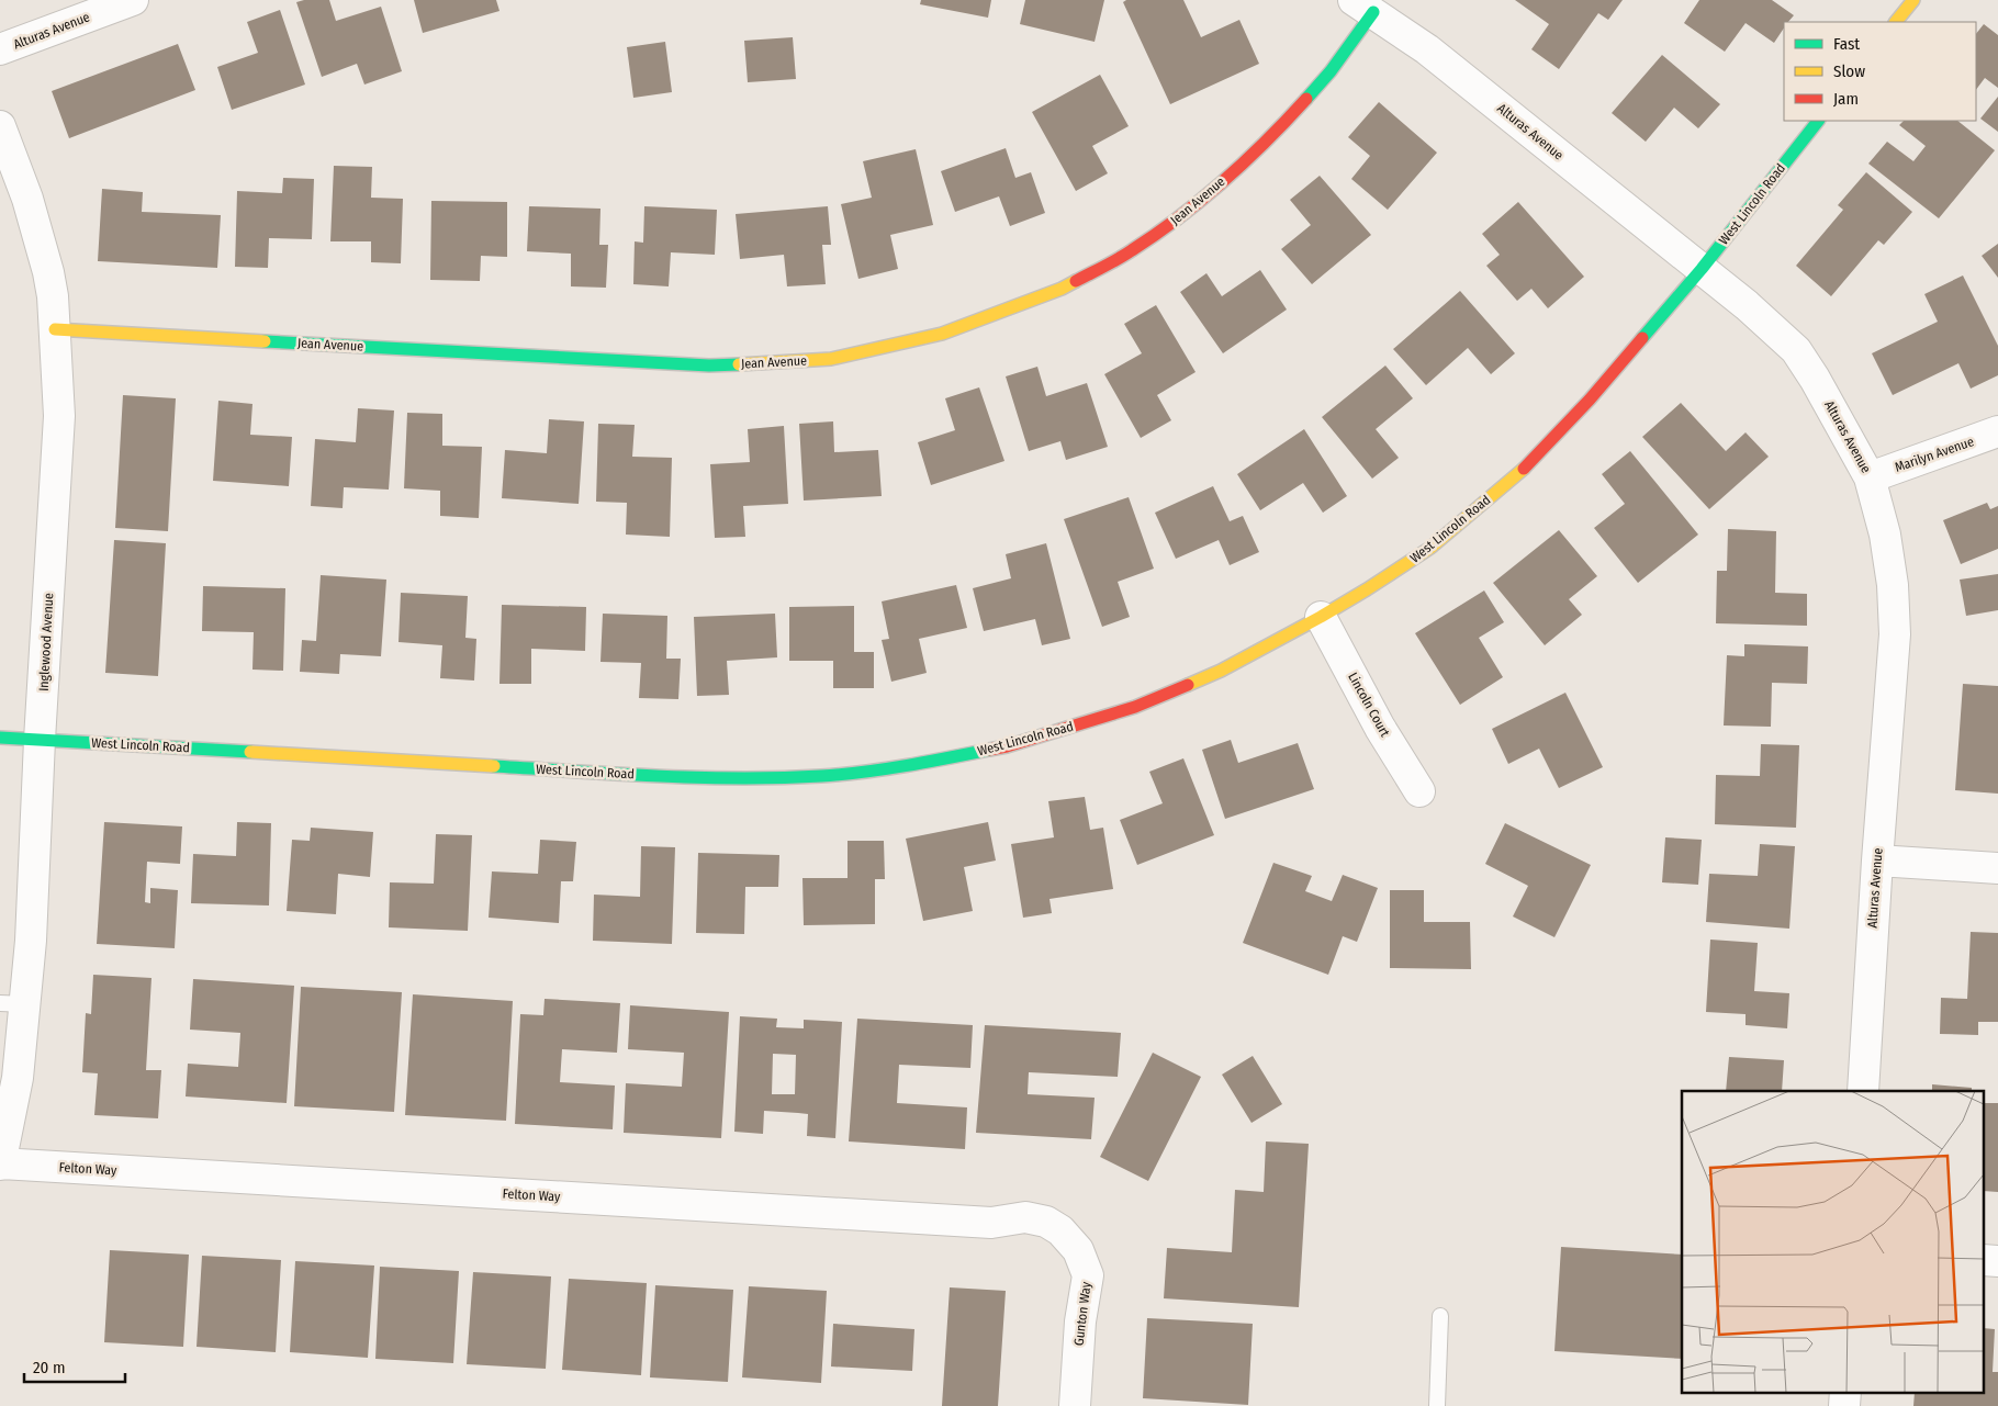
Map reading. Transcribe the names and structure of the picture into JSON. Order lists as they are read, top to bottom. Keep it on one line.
{"streets":{"street":["Alturas Avenue","Jean Avenue","West Lincoln Road","Marilyn Avenue","Inglewood Avenue","Lincoln Court","Felton Way","Gunton Way"]},"crossings":[["Alturas Avenue","Jean Avenue"],["Alturas Avenue","West Lincoln Road"],["Alturas Avenue","Marilyn Avenue"],["Jean Avenue","Inglewood Avenue"],["West Lincoln Road","Inglewood Avenue"],["West Lincoln Road","Lincoln Court"],["Inglewood Avenue","Felton Way"],["Felton Way","Gunton Way"]],"legend":["Fast","Slow","Jam"],"scale_bar":"20 m"}
